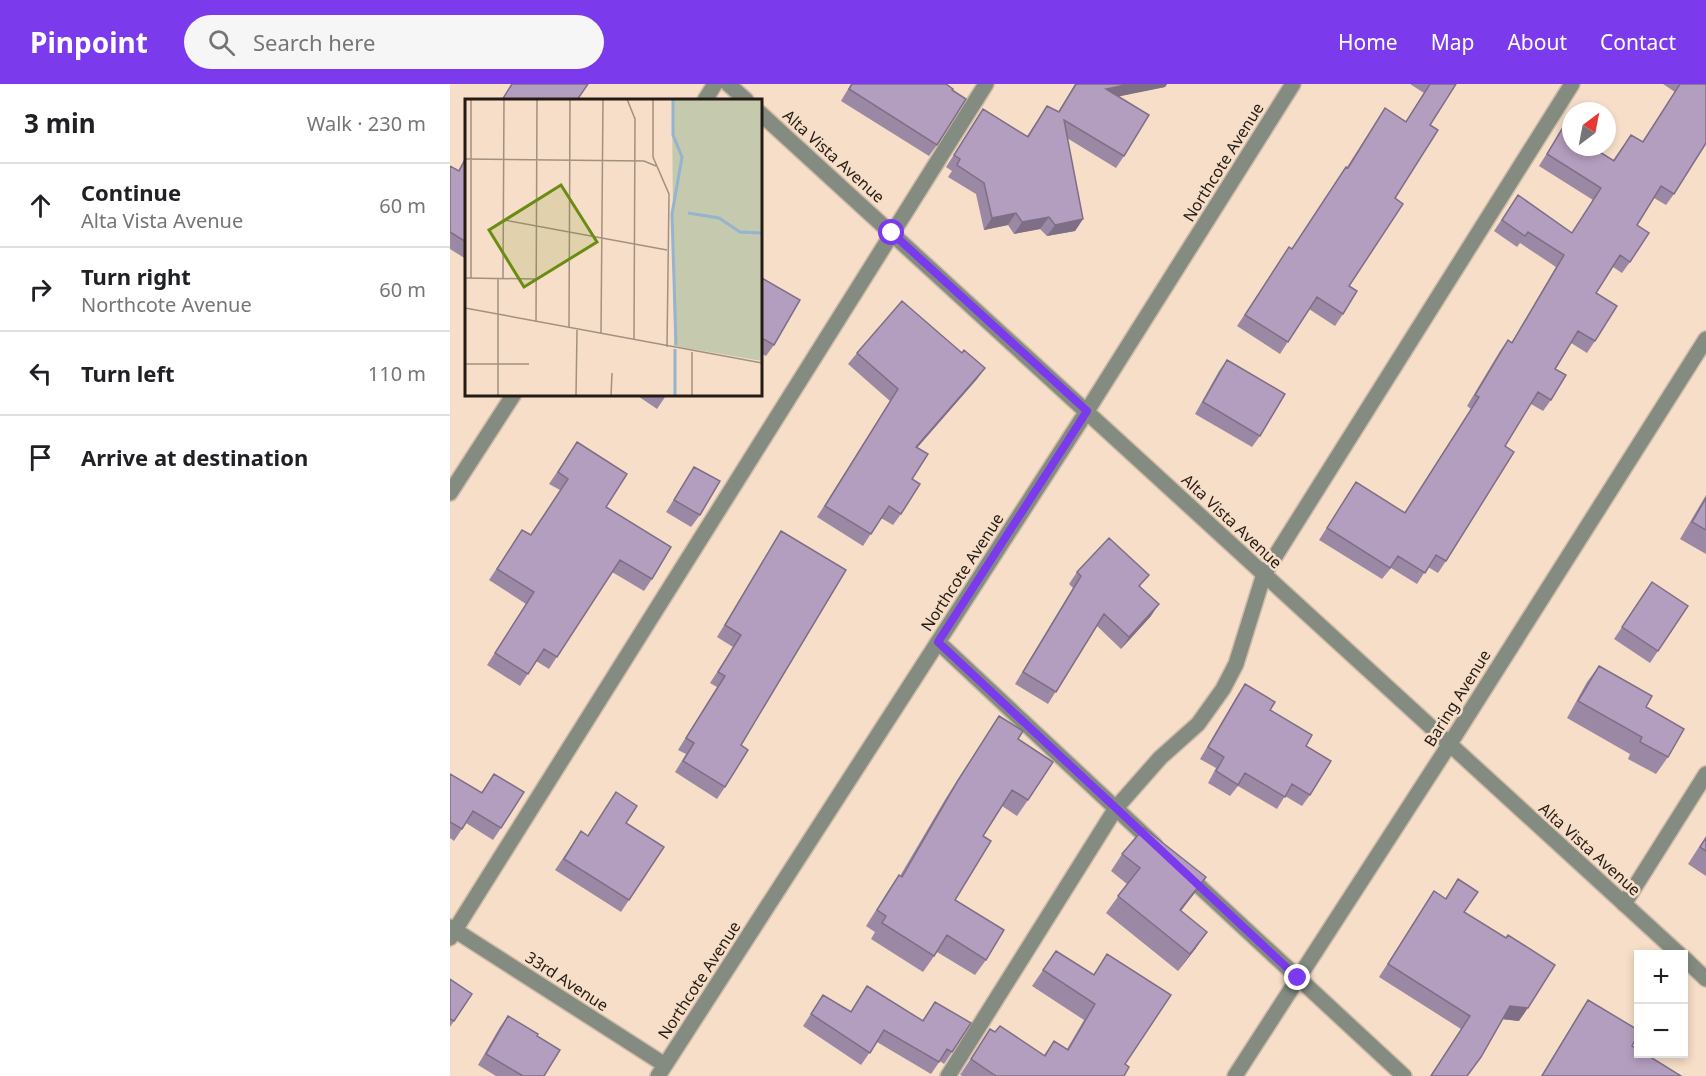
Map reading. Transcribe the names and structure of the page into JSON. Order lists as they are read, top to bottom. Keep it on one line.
{"streets":{"street":["Alta Vista Avenue","Northcote Avenue","Baring Avenue","33rd Avenue"]},"crossings":[["Alta Vista Avenue","Northcote Avenue"],["Alta Vista Avenue","Baring Avenue"],["Northcote Avenue","33rd Avenue"]],"north":"top right","page":{"header":"Pinpoint","search":"Search here","nav":["Home","Map","About","Contact"],"heading":["3 min","Walk · 230 m"],"list":[["Continue","Alta Vista Avenue","60 m"],["Turn right","Northcote Avenue","60 m"],["Turn left","110 m"],"Arrive at destination"],"map_buttons":["+","−"]}}
